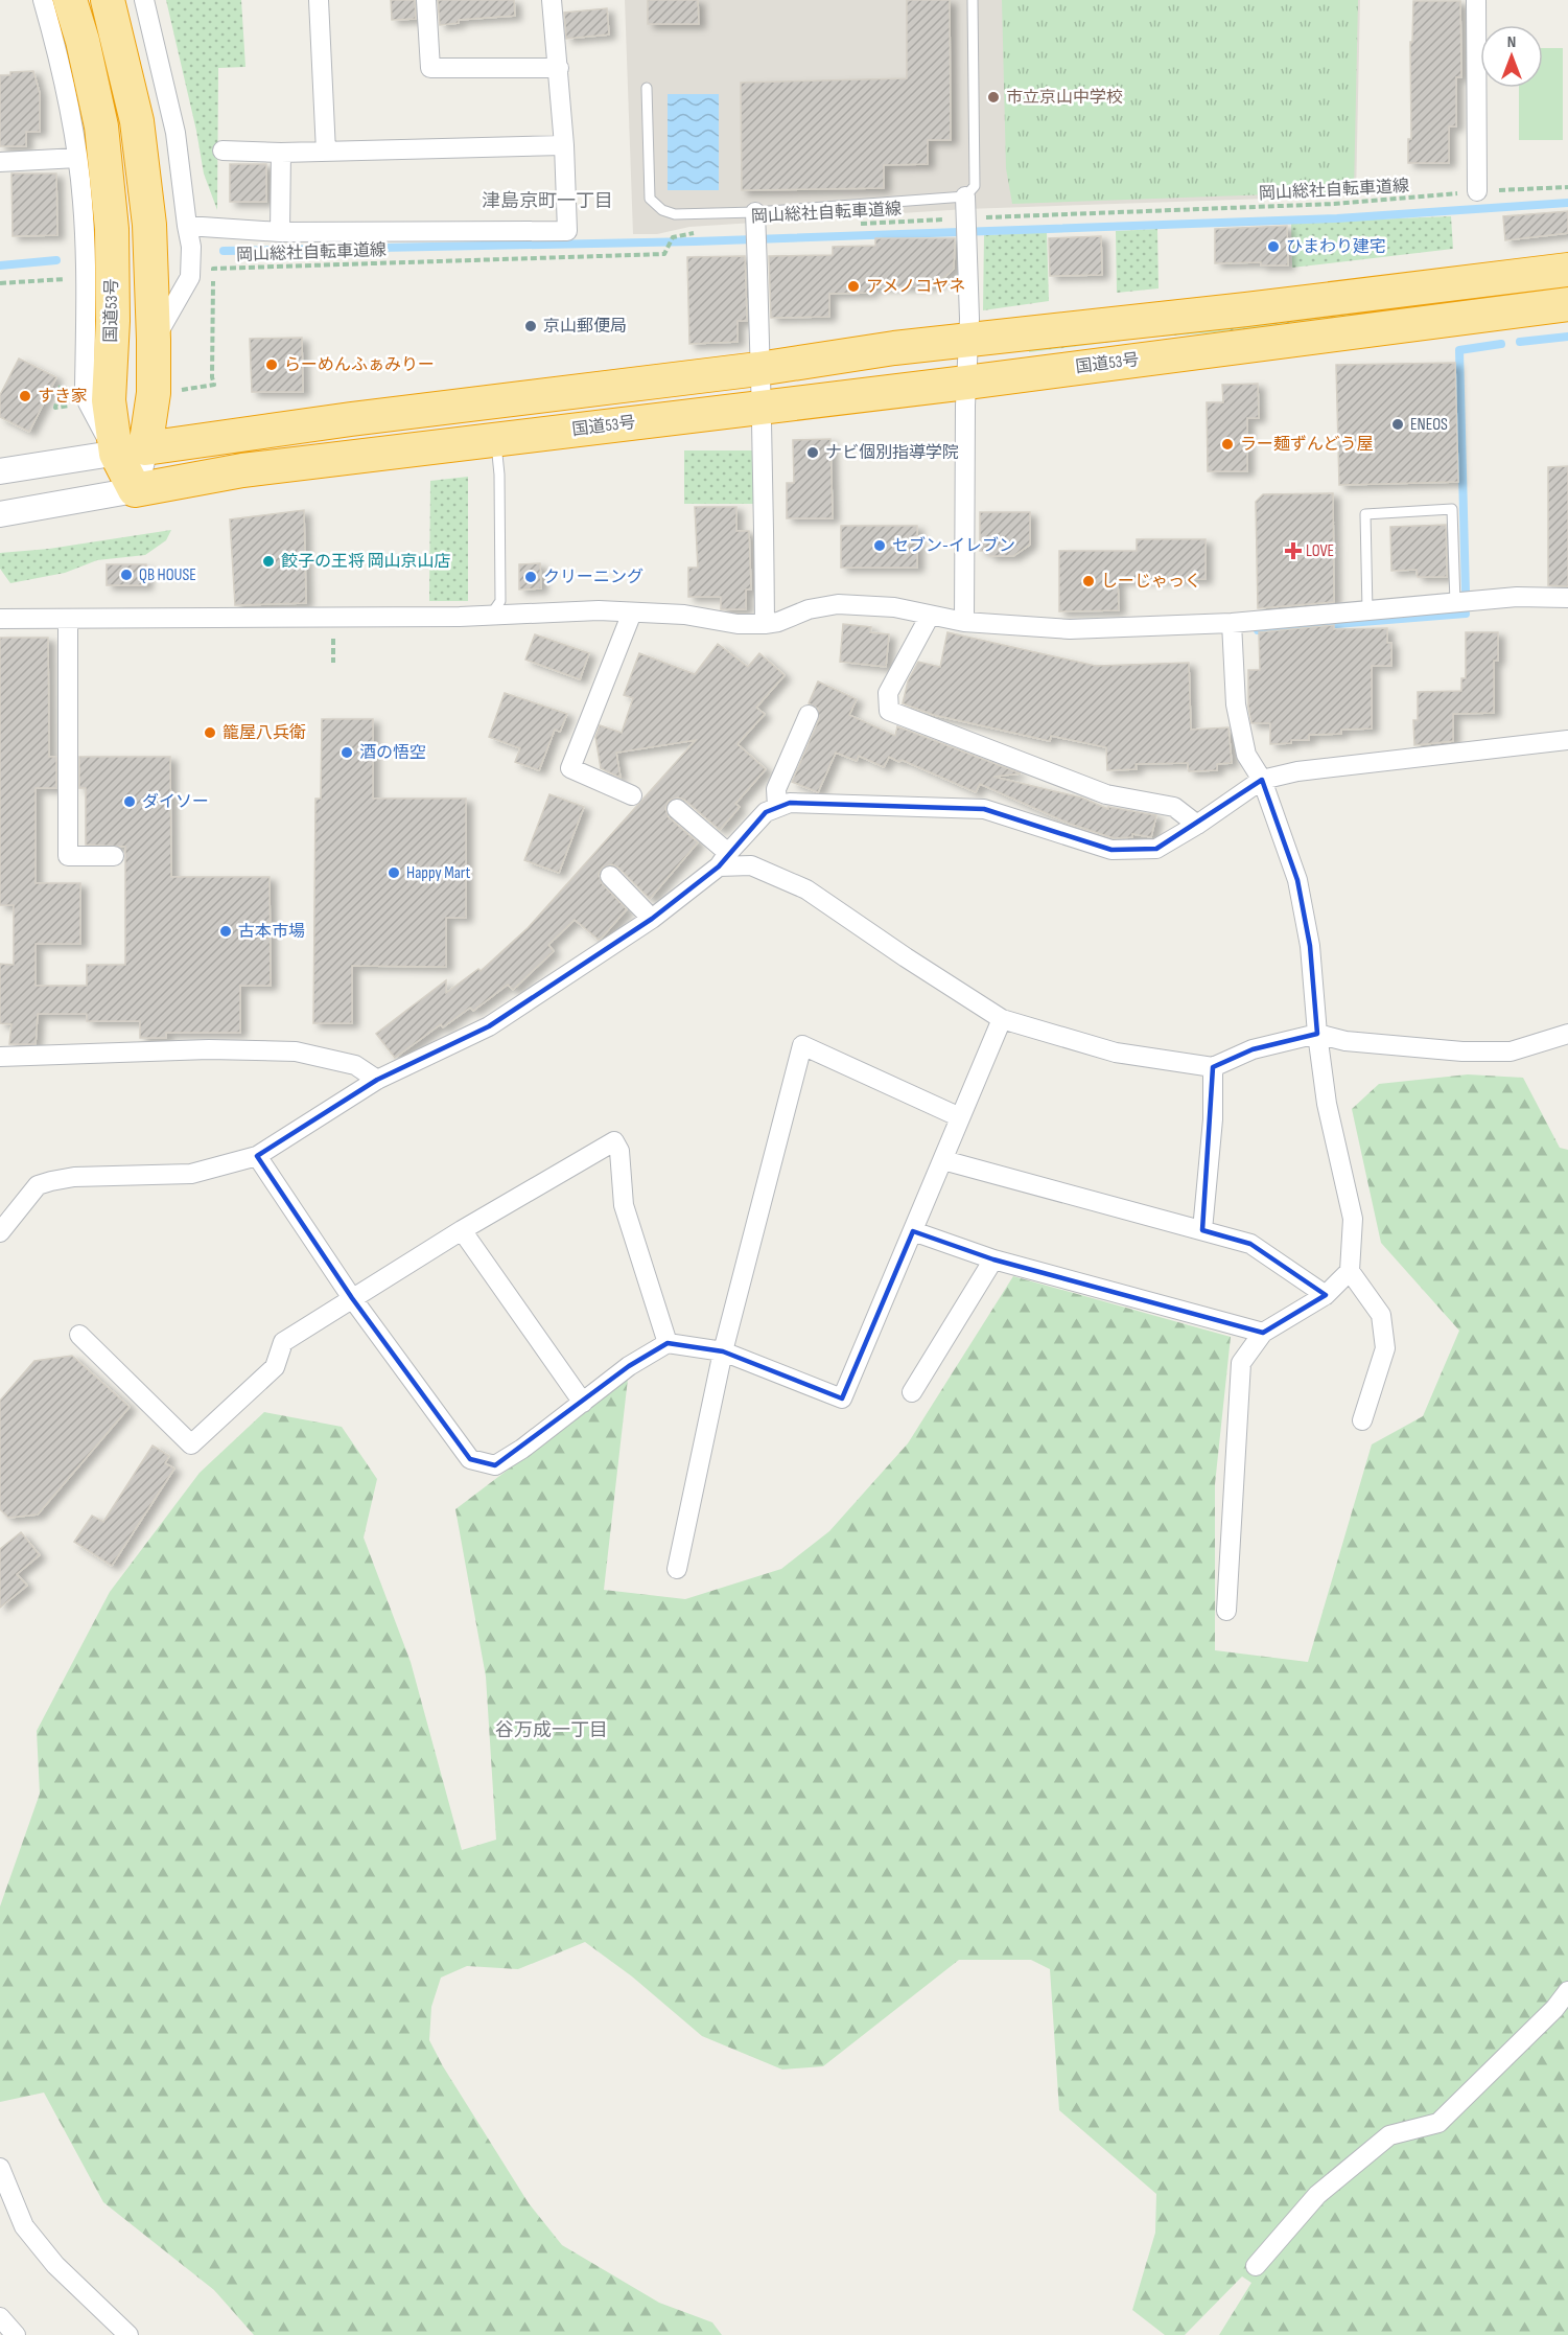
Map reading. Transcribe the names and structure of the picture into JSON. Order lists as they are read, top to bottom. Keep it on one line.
{"streets":{"highway":["国道53号"],"path":["岡山総社自転車道線"]},"districts":["津島京町一丁目","谷万成一丁目"],"places":{"other":["市立京山中学校","ひまわり建宅","アメノコヤネ","京山郵便局","らーめんふぁみりー","すき家","ENEOS","ラー麺ずんどう屋","ナビ個別指導学院","セブン-イレブン","餃子の王将 岡山京山店","QB HOUSE","クリーニング","しーじゃっく","籠屋八兵衛","酒の悟空","ダイソー","Happy Mart","古本市場"],"health":["LOVE"]},"north":"top"}
